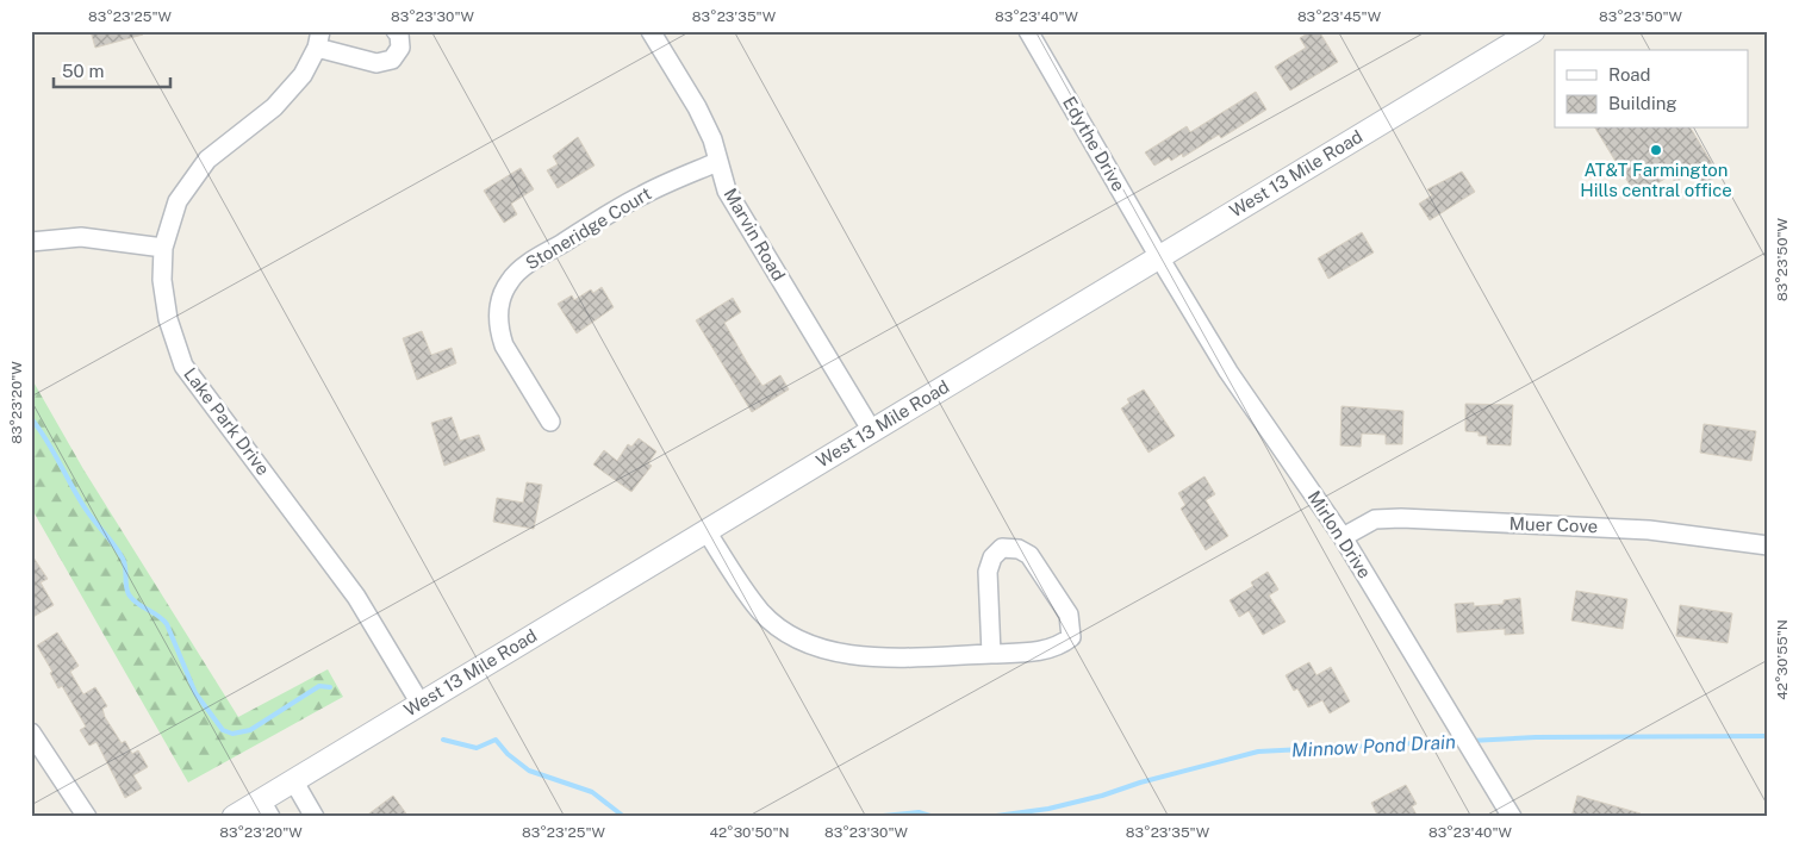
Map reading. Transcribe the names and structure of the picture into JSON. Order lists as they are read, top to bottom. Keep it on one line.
{"streets":{"street":["Edythe Drive","West 13 Mile Road","Stoneridge Court","Marvin Road","Lake Park Drive","Muer Cove","Mirlon Drive"]},"crossings":[["Edythe Drive","West 13 Mile Road"],["Edythe Drive","Mirlon Drive"],["West 13 Mile Road","Marvin Road"],["West 13 Mile Road","Lake Park Drive"],["West 13 Mile Road","Mirlon Drive"],["Stoneridge Court","Marvin Road"],["Muer Cove","Mirlon Drive"]],"water":["Minnow Pond Drain"],"places":["AT&T Farmington Hills central office"],"legend":["Road","Building"],"scale_bar":"50 m","coordinates":["83°23'25\"W","83°23'30\"W","83°23'35\"W","83°23'40\"W","83°23'45\"W","83°23'50\"W","83°23'20\"W","42°30'55\"N","42°30'50\"N"]}
